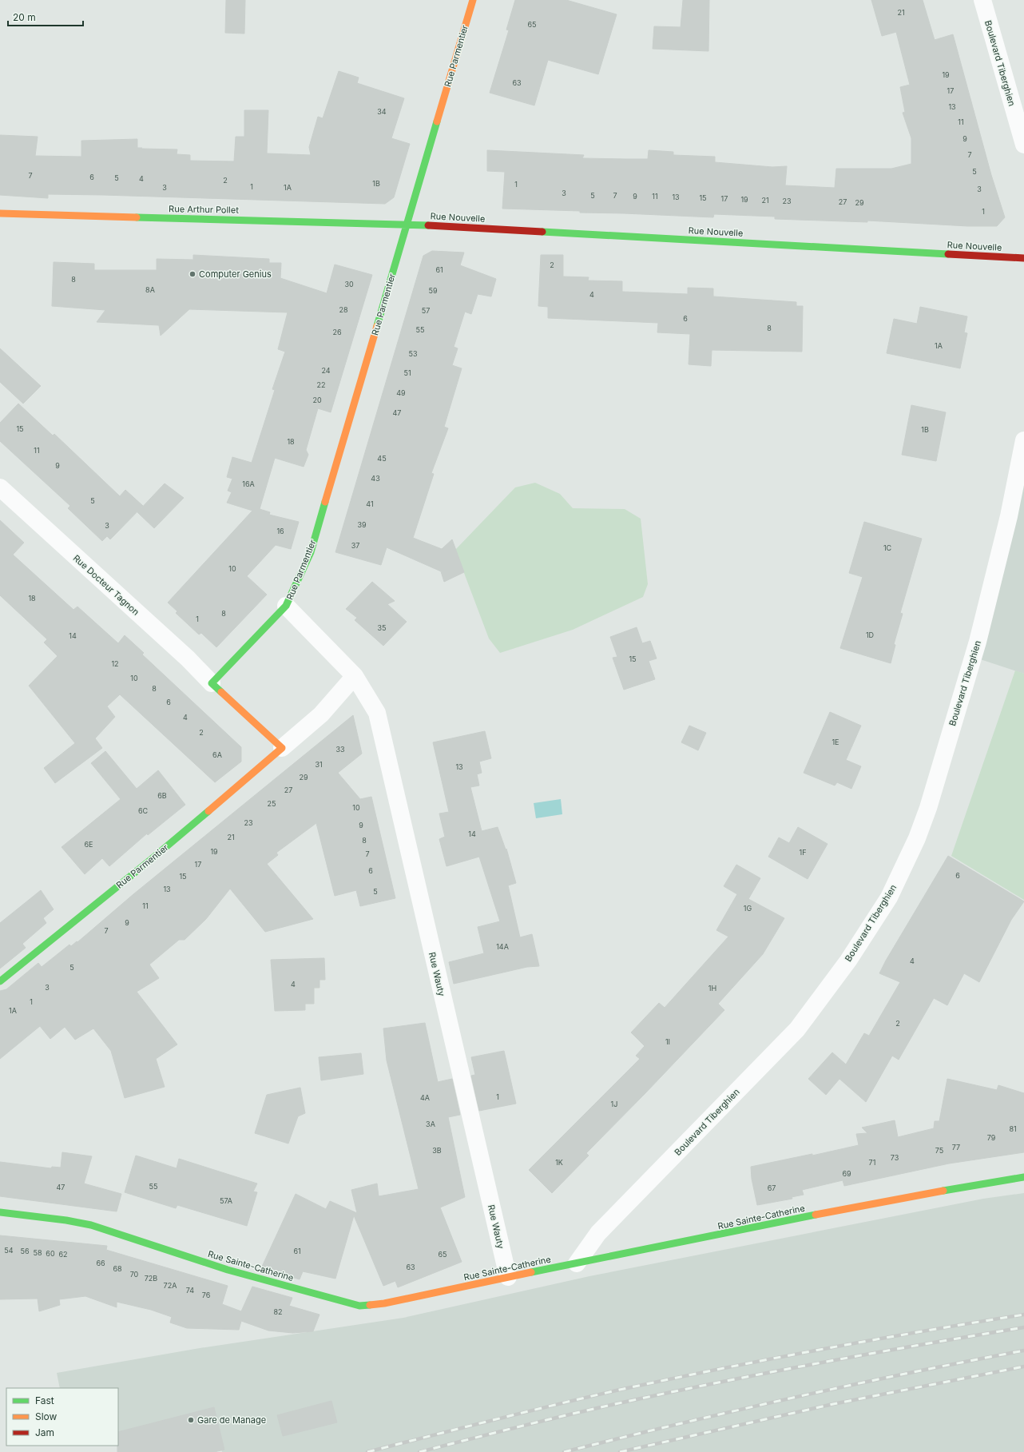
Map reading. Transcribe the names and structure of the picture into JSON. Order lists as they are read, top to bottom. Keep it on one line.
{"streets":{"street":["Rue Parmentier","Boulevard Tiberghien","Rue Arthur Pollet","Rue Nouvelle","Rue Docteur Tagnon","Rue Wauty","Rue Sainte-Catherine"]},"crossings":[["Rue Parmentier","Rue Arthur Pollet"],["Rue Parmentier","Rue Nouvelle"],["Rue Parmentier","Rue Docteur Tagnon"],["Rue Parmentier","Rue Wauty"],["Boulevard Tiberghien","Rue Sainte-Catherine"],["Rue Arthur Pollet","Rue Nouvelle"],["Rue Wauty","Rue Sainte-Catherine"]],"places":["Computer Genius","Gare de Manage"],"house_numbers":["21","65","19","63","17","13","34","11","9","7","5","7","6","5","4","2","1B","1","1","3","1A","3","3","5","7","9","11","13","15","17","19","21","23","27","29","1","2","61","8","30","8A","59","4","28","57","6","8","55","26","1A","53","24","51","22","49","20","47","15","1B","18","11","45","9","43","16A","5","41","39","3","16","37","1C","10","18","8","1","35","1D","14","15","12","10","8","6","4","2","1E","33","6A","31","13","29","27","6B","25","10","6C","23","9","14","21","8","6E","19","1F","7","17","6","6","15","13","5","11","1G","9","7","14A","4","5","4","3","1H","1","1A","2","1I","1","4A","1J","3A","81","79","77","3B","75","73","1K","71","69","55","47","67","57A","54","56","61","58","60","62","65","66","63","68","70","72B","72A","74","76","82"],"legend":["Fast","Slow","Jam"],"scale_bar":"20 m"}
